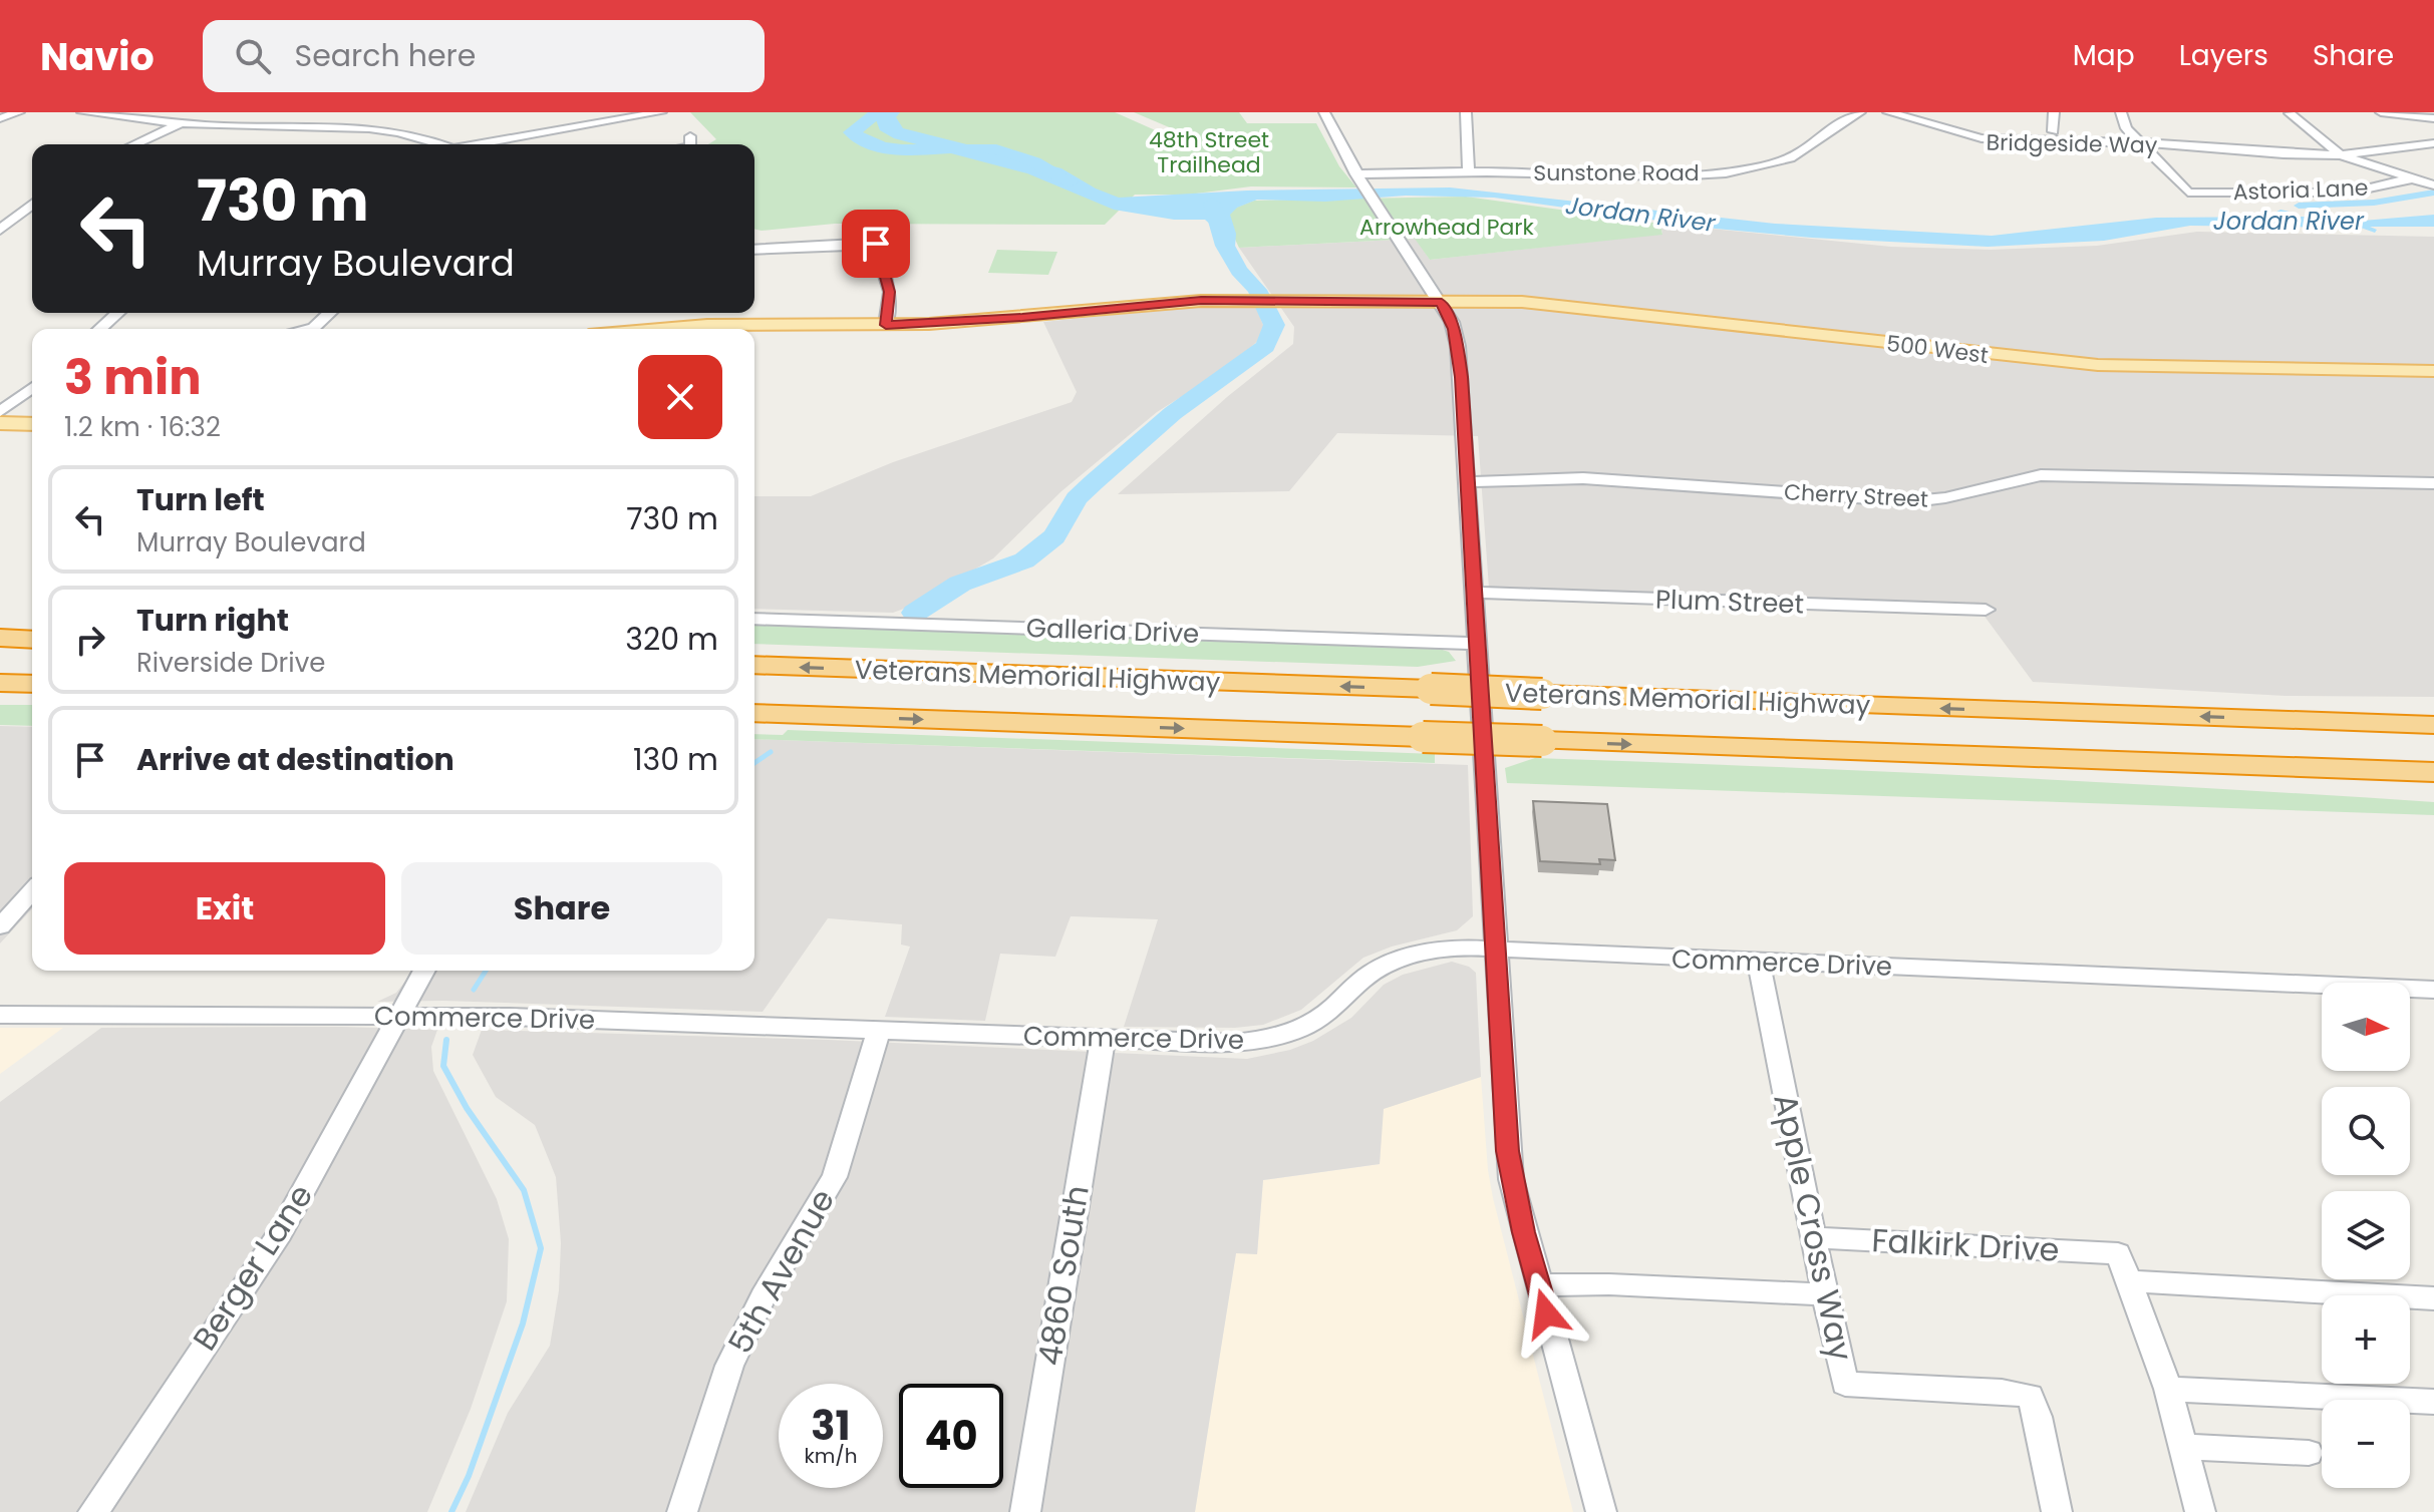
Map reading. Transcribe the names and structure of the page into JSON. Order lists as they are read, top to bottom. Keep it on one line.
{"streets":{"highway":["Veterans Memorial Highway"],"main road":["500 West"],"street":["Bridgeside Way","Sunstone Road","Astoria Lane","Cherry Street","Plum Street","Galleria Drive","Commerce Drive","Apple Cross Way","Falkirk Drive","Berger Lane","5th Avenue","4860 South"]},"crossings":[["Bridgeside Way","Astoria Lane"],["Commerce Drive","Apple Cross Way"],["Commerce Drive","Berger Lane"],["Commerce Drive","5th Avenue"],["Commerce Drive","4860 South"],["Apple Cross Way","Falkirk Drive"]],"water":["Jordan River"],"parks":["48th Street Trailhead","Arrowhead Park"],"north":"right","page":{"header":"Navio","search":"Search here","nav":["Map","Layers","Share"],"turn":["730 m","Murray Boulevard"],"heading":["3 min","1.2 km · 16:32"],"list":[{"name":"Turn left","note":"Murray Boulevard","value":"730 m"},{"name":"Turn right","note":"Riverside Drive","value":"320 m"},{"name":"Arrive at destination","value":"130 m"}],"buttons":["Exit","Share"],"map_buttons":["+","−"],"speed":"31 km/h","limit":"40"}}
